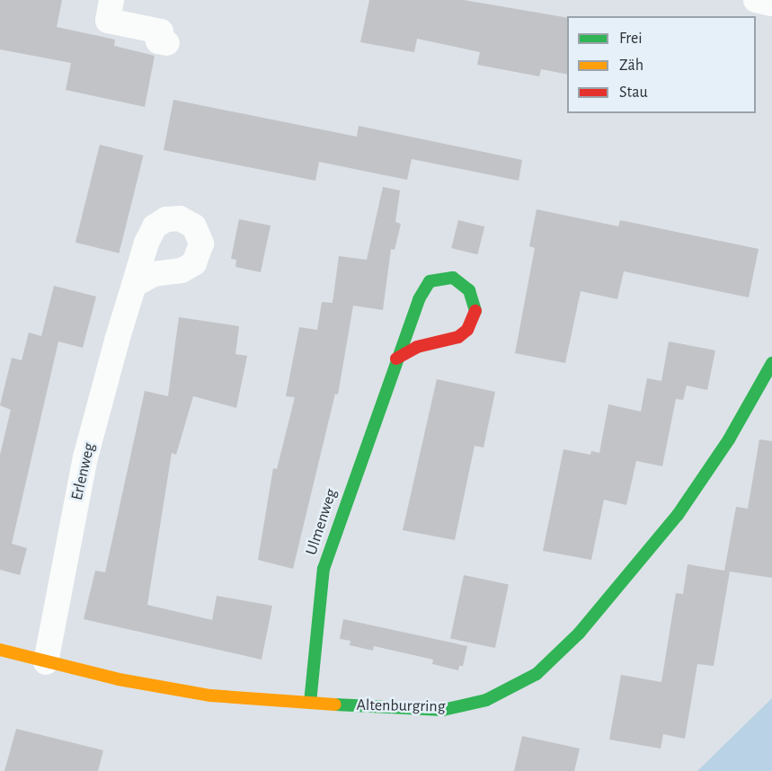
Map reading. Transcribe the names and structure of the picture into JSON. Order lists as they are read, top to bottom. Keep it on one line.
{"streets":{"street":["Erlenweg","Ulmenweg","Altenburgring"]},"crossings":[["Erlenweg","Altenburgring"],["Ulmenweg","Altenburgring"]],"legend":["Frei","Zäh","Stau"]}
